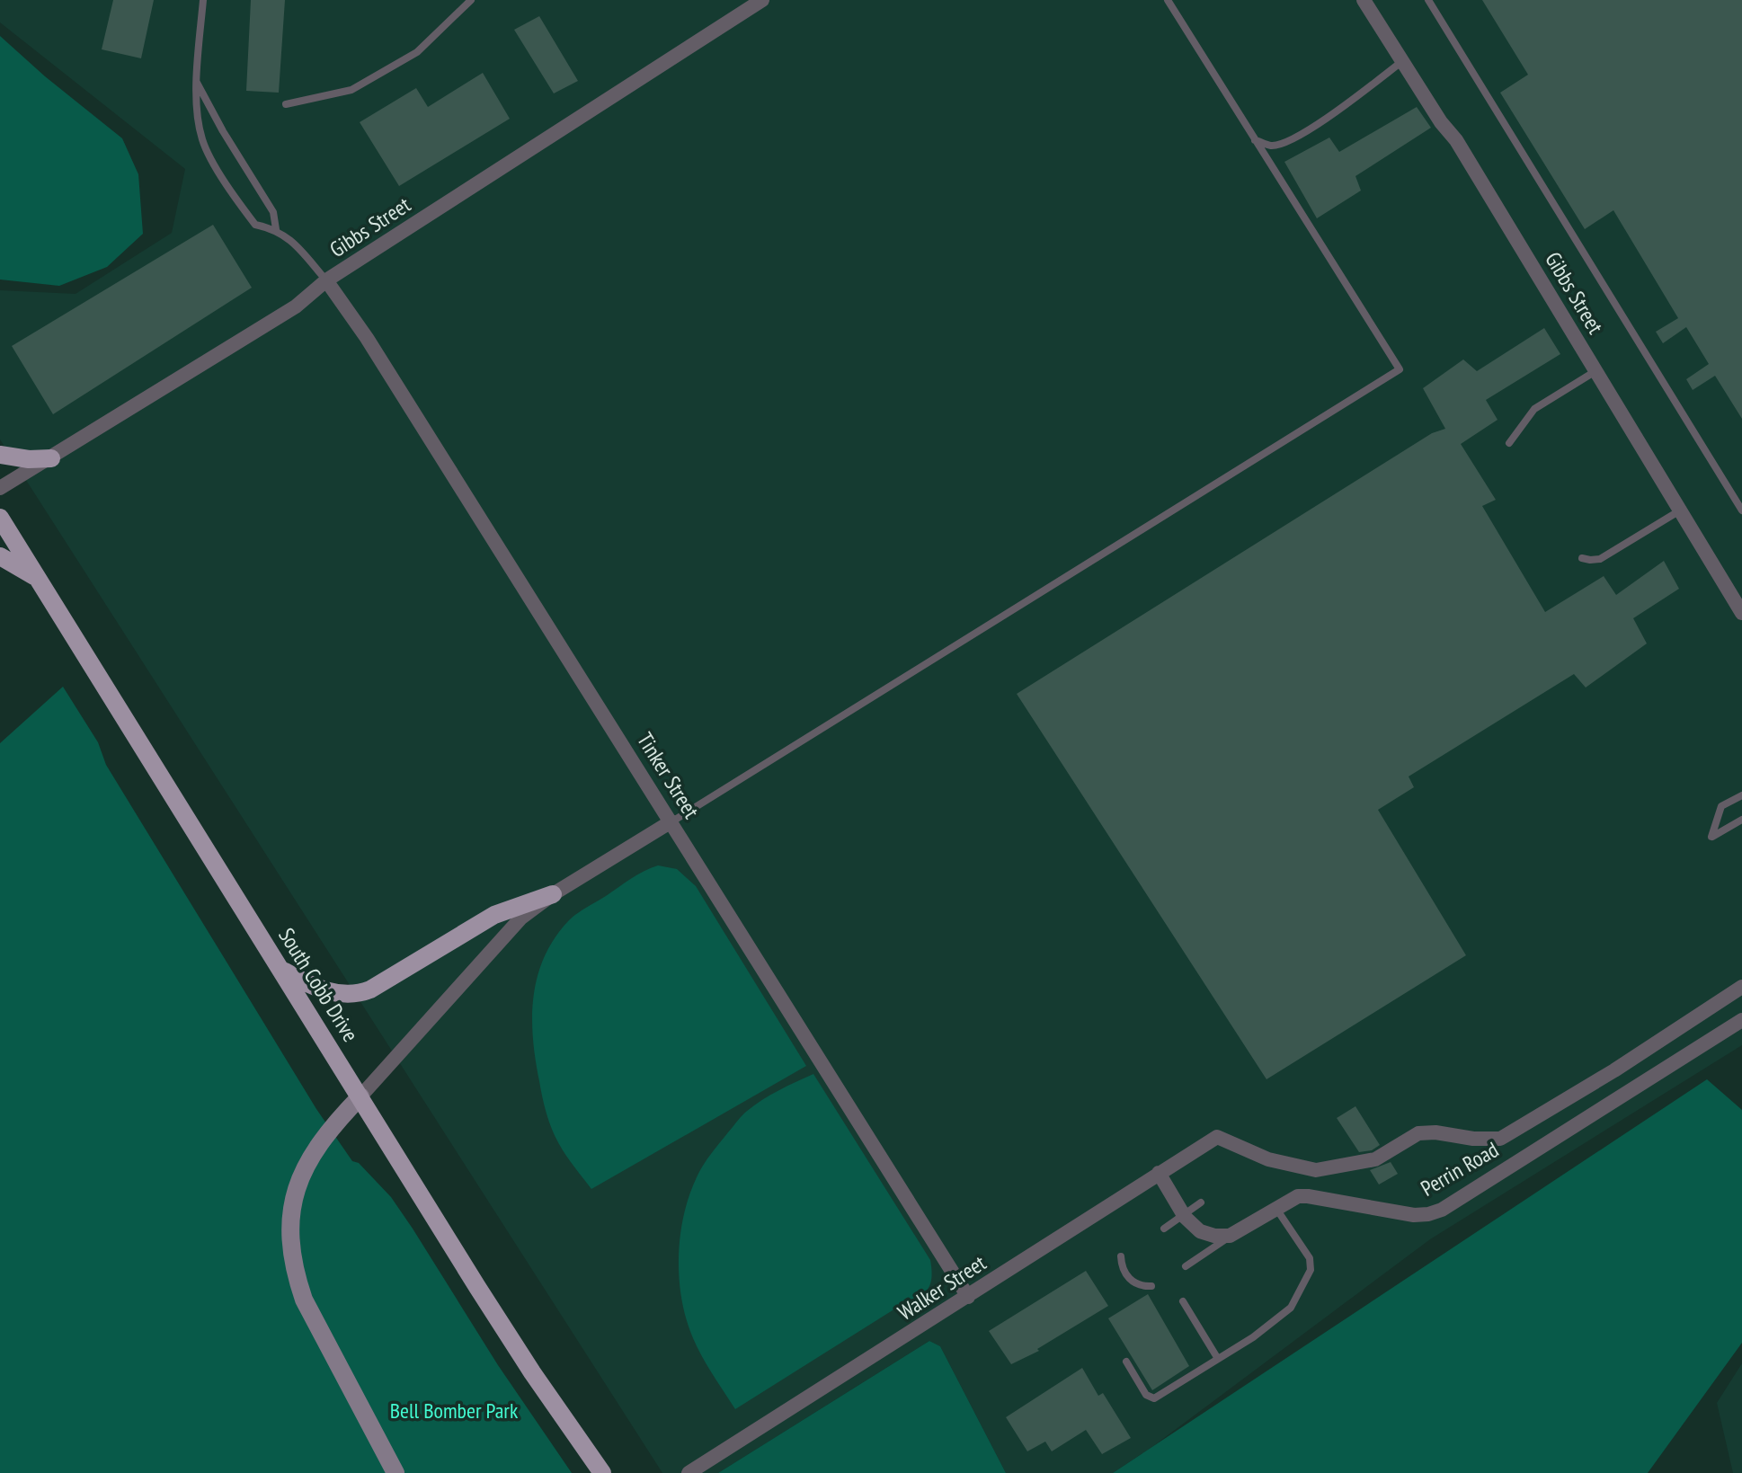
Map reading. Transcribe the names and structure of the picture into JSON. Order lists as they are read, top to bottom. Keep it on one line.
{"streets":{"main road":["South Cobb Drive"],"street":["Gibbs Street","Tinker Street","Perrin Road","Walker Street"]},"crossings":[["Gibbs Street","Tinker Street"],["Tinker Street","Walker Street"]],"parks":["Bell Bomber Park"]}
